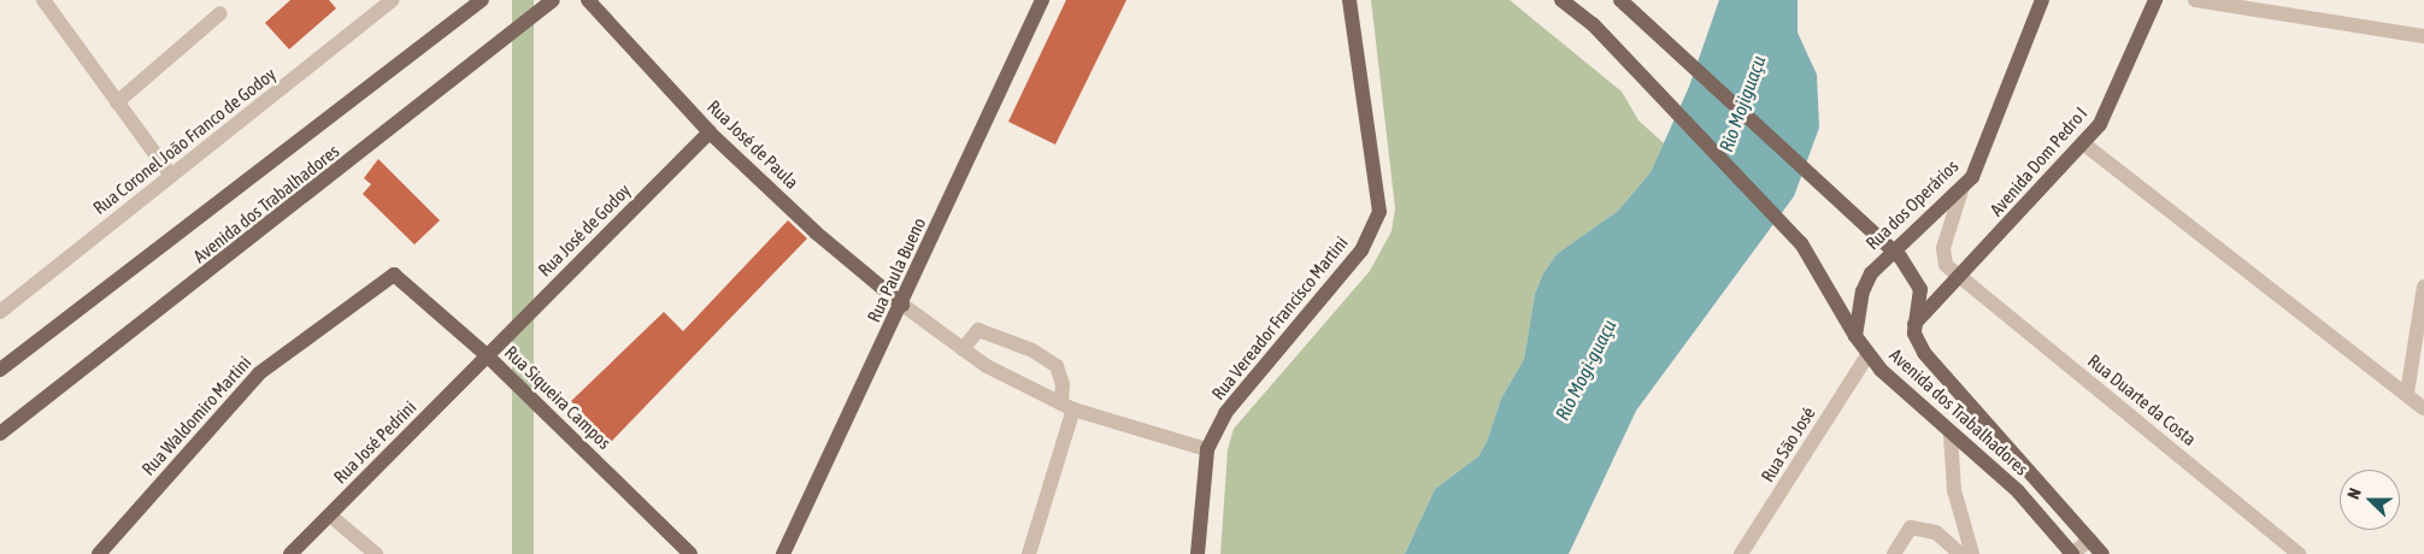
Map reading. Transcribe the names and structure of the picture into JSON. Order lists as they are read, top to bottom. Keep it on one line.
{"streets":{"main road":["Rua José de Paula","Avenida Dom Pedro I","Avenida dos Trabalhadores","Rua dos Operários","Rua José de Godoy","Rua Paula Bueno","Rua Vereador Francisco Martini","Rua Siqueira Campos","Rua Waldomiro Martini","Rua José Pedrini"],"street":["Rua Coronel João Franco de Godoy","Rua Duarte da Costa","Rua São José"]},"crossings":[["Rua José de Paula","Rua José de Godoy"],["Rua José de Paula","Rua Paula Bueno"],["Avenida Dom Pedro I","Avenida dos Trabalhadores"],["Avenida Dom Pedro I","Rua Duarte da Costa"],["Avenida dos Trabalhadores","Rua dos Operários"],["Avenida dos Trabalhadores","Rua São José"],["Rua dos Operários","Rua Duarte da Costa"],["Rua José de Godoy","Rua Siqueira Campos"],["Rua José de Godoy","Rua José Pedrini"],["Rua Siqueira Campos","Rua Waldomiro Martini"],["Rua Siqueira Campos","Rua José Pedrini"]],"water":["Rio Mojiguaçu","Rio Mogi-guaçu"],"north":"left"}
